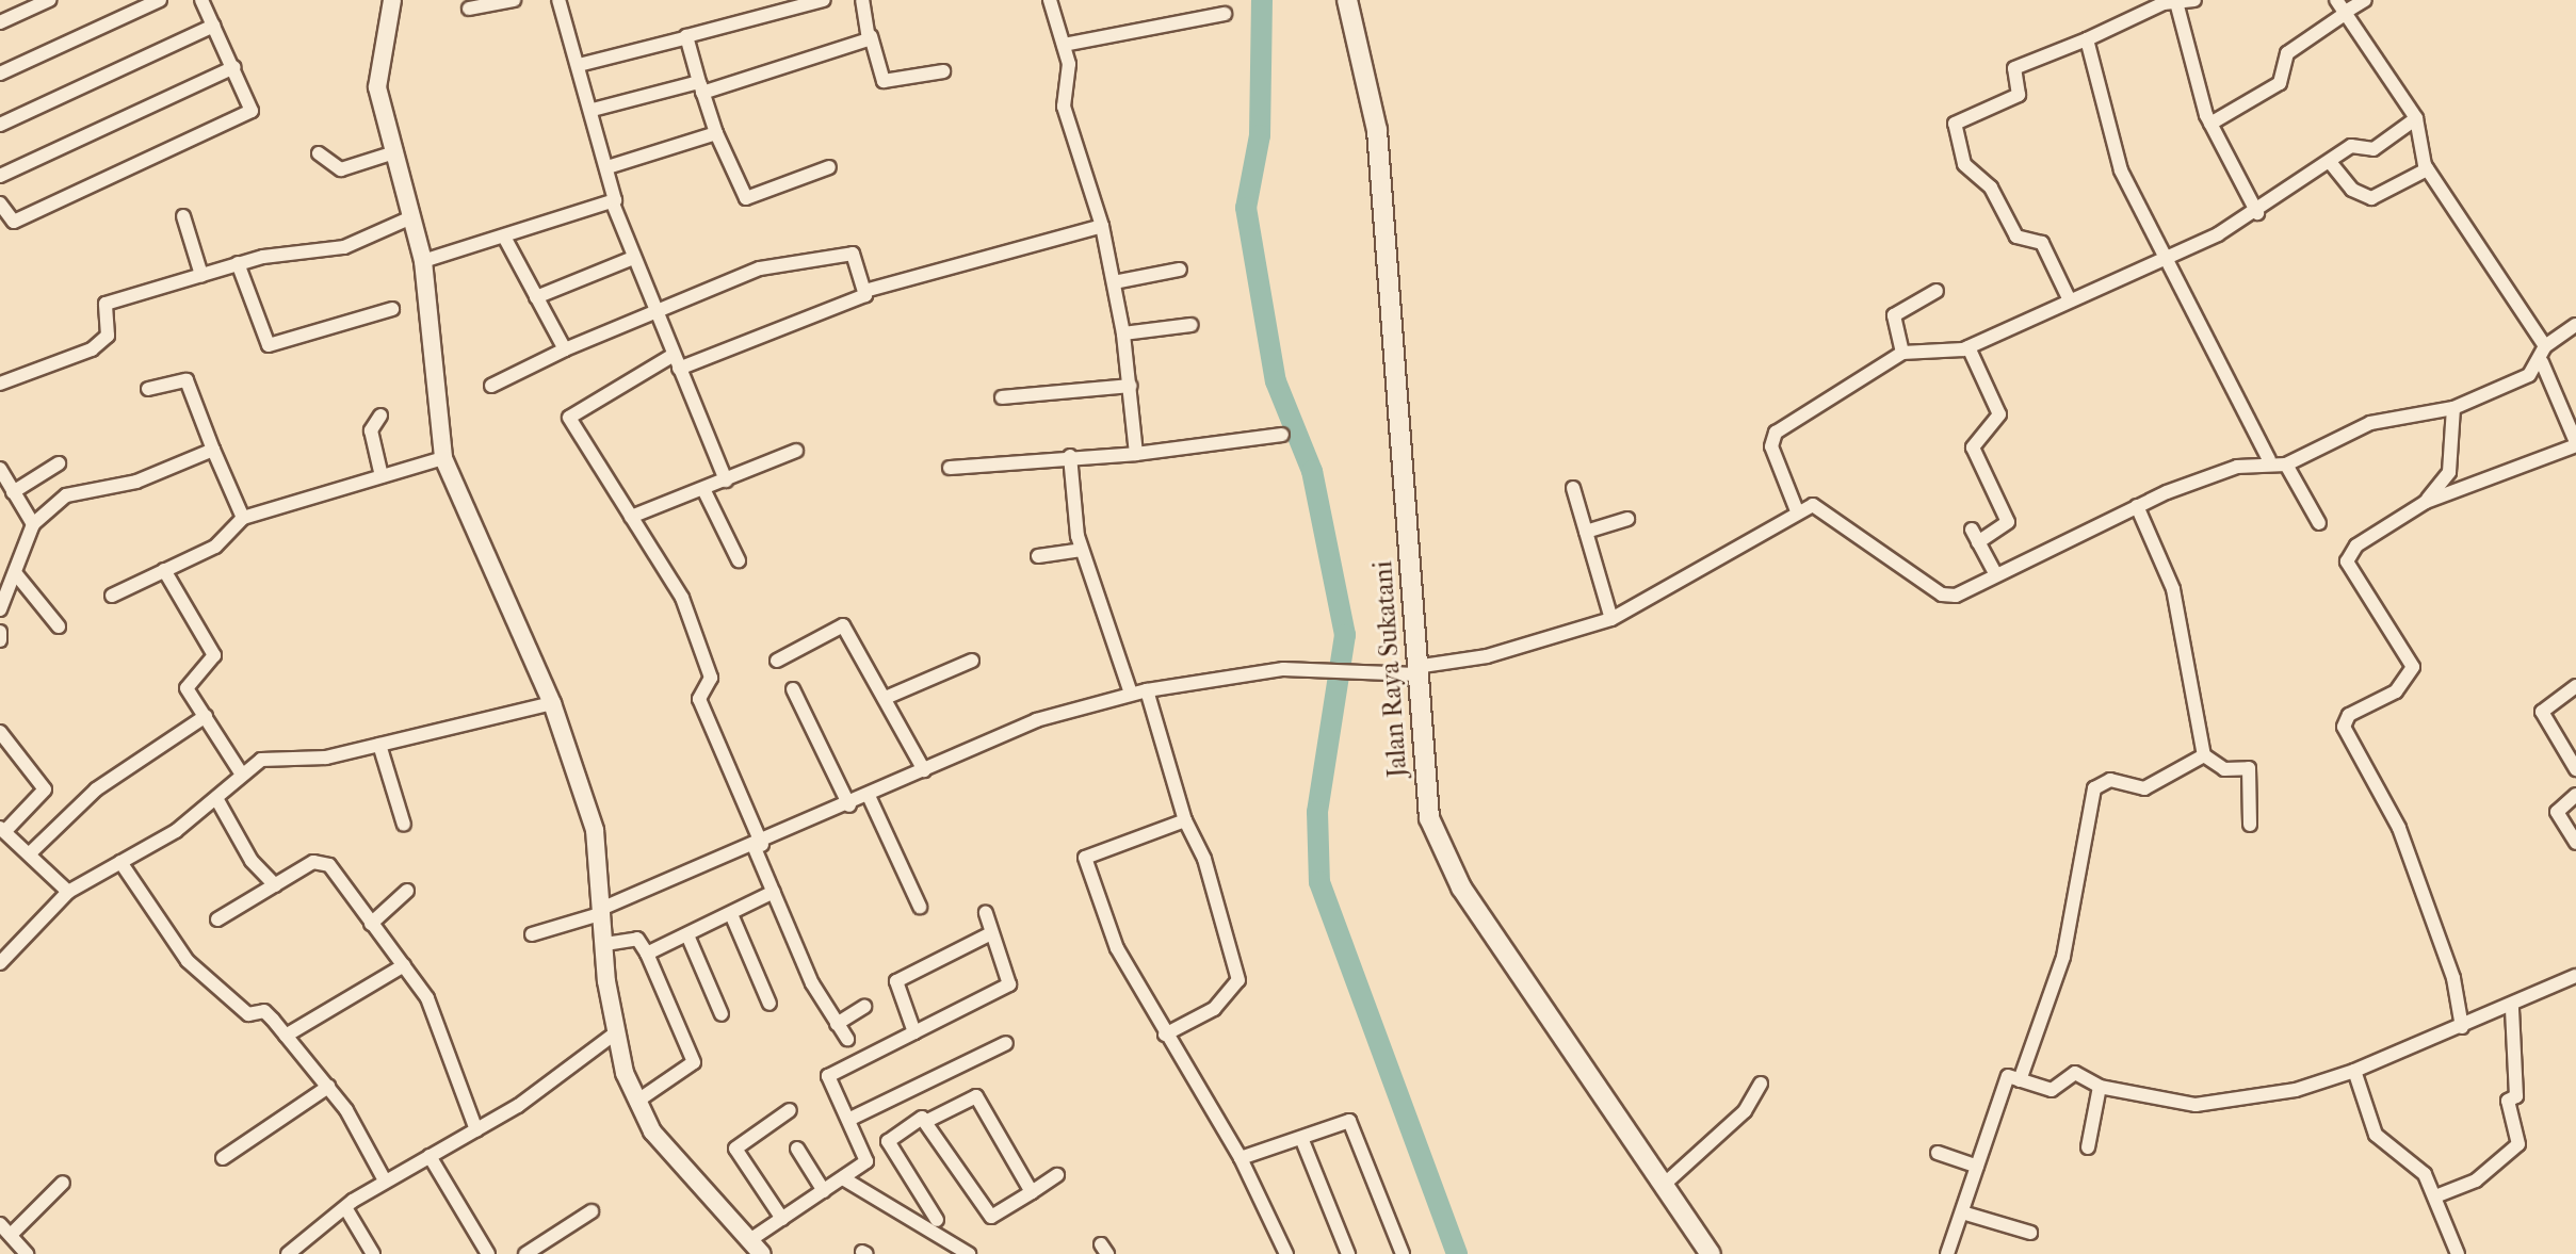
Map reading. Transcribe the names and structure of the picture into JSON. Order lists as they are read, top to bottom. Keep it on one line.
{"streets":{"main road":["Jalan Raya Sukatani"]}}
